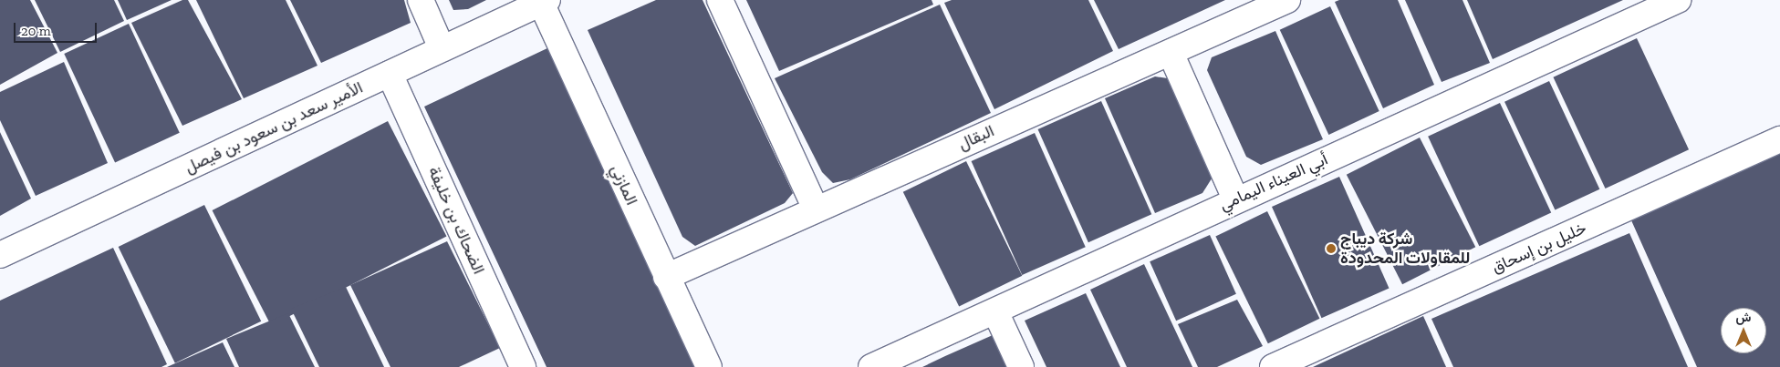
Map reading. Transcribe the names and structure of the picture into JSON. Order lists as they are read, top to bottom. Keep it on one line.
{"streets":{"street":["الأمير سعد بن سعود بن فيصل","البقال","أبي العيناء اليمامي","المازني","الضحاك بن خليفة","خليل بن إسحاق"]},"crossings":[["الأمير سعد بن سعود بن فيصل","المازني"],["الأمير سعد بن سعود بن فيصل","الضحاك بن خليفة"],["البقال","المازني"]],"places":["شركة ديباج للمقاولات المحدودة"],"scale_bar":"20 m","north":"top"}
